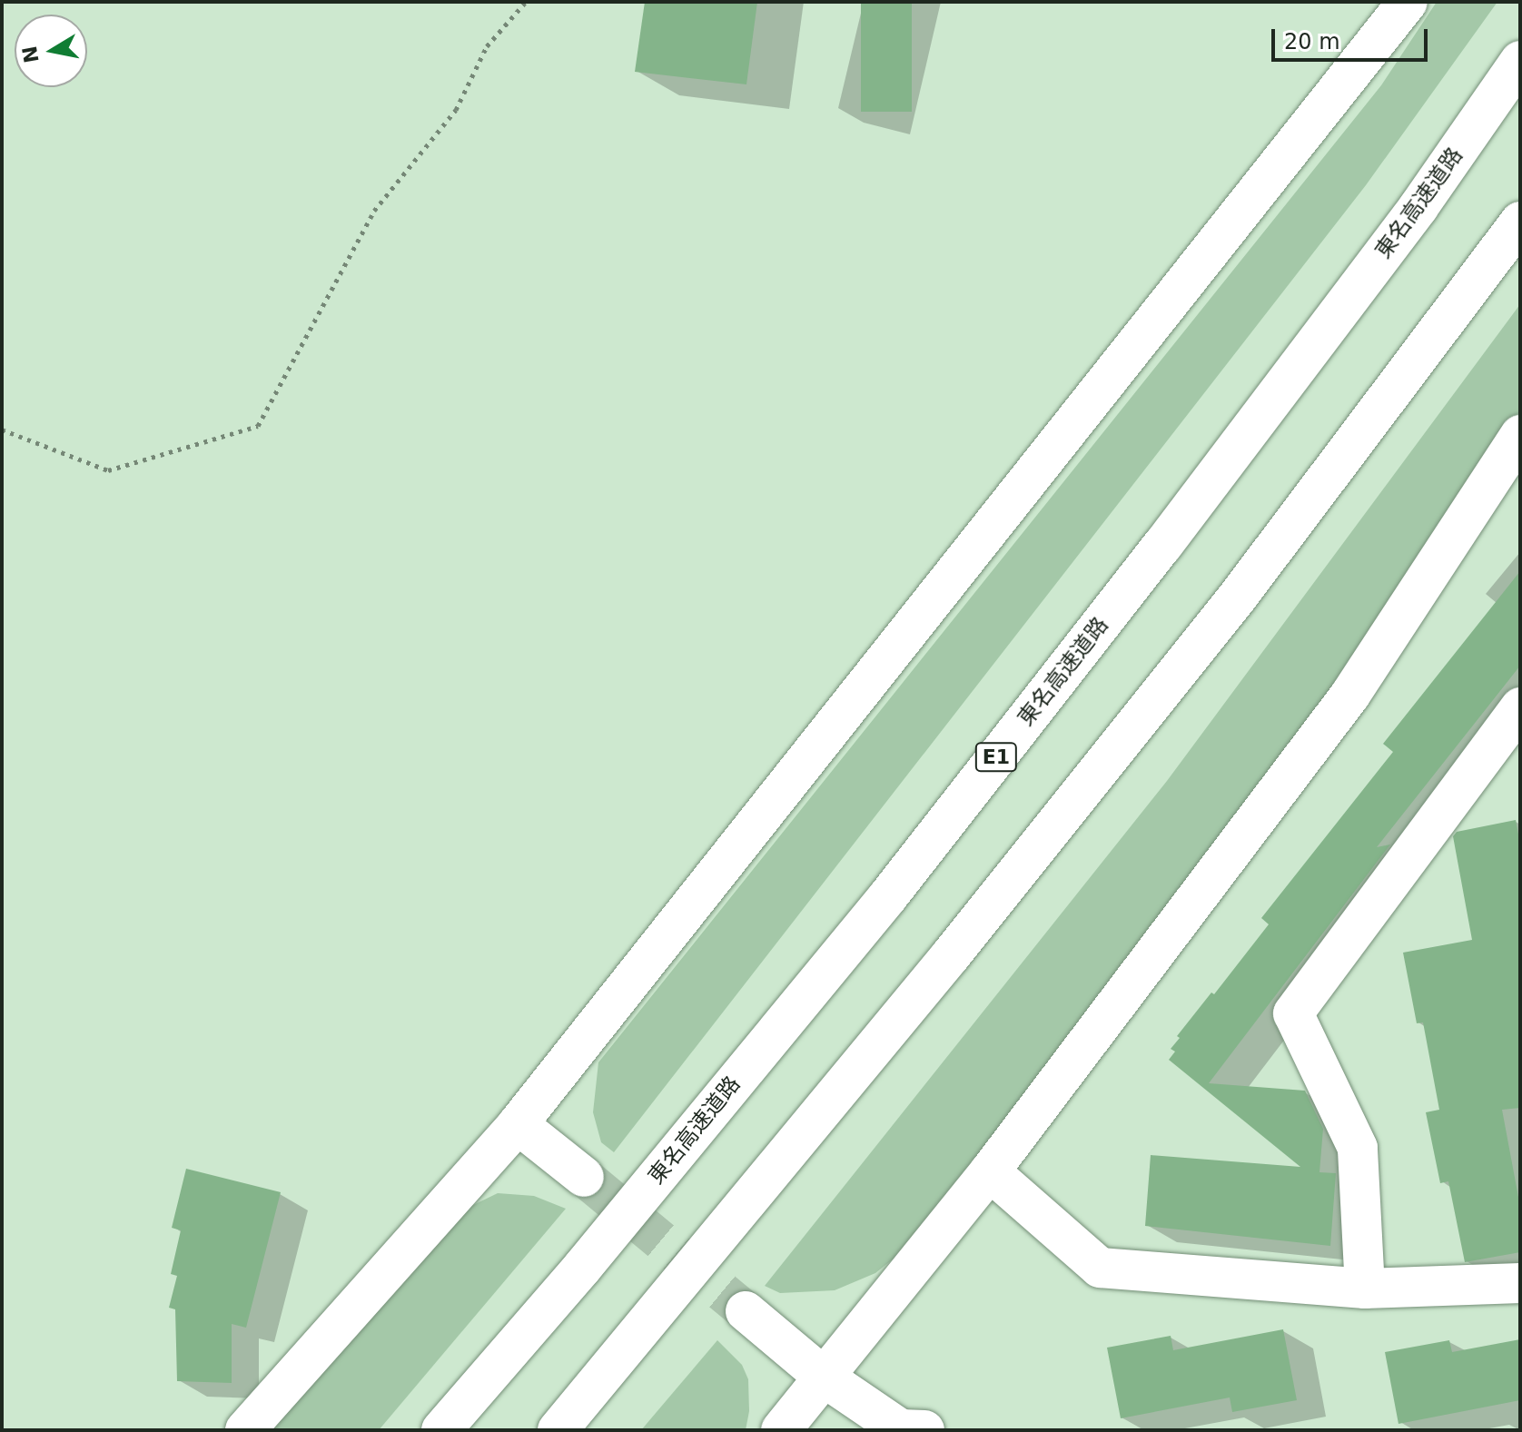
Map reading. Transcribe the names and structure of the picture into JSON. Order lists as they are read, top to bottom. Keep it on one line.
{"streets":{"main road":["東名高速道路","E1"]},"scale_bar":"20 m","north":"left"}
